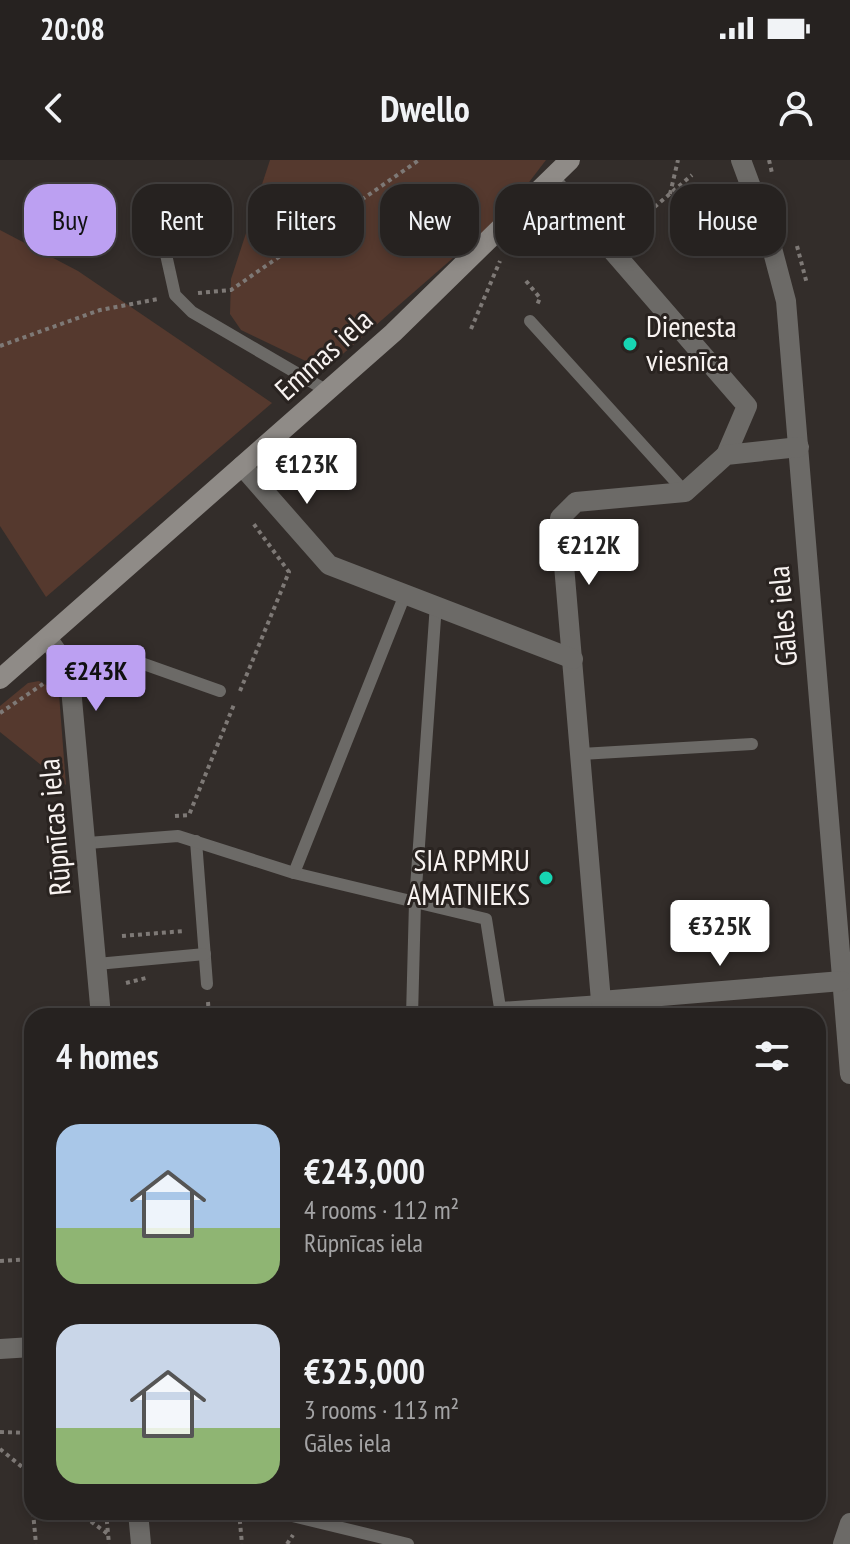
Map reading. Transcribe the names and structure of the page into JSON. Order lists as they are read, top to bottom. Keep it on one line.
{"streets":{"main road":["Emmas iela"],"street":["Gāles iela","Rūpnīcas iela"]},"crossings":[["Emmas iela","Rūpnīcas iela"]],"places":["Dienesta viesnīca","SIA RPMRU AMATNIEKS"],"page":{"status":"20:08","header":"Dwello","chip":["Buy","Rent","Filters","New","Apartment","House"],"price":["€123K","€212K","€243K","€325K"],"heading":"4 homes","list":[{"name":"€243,000","note":"4 rooms · 112 m² · Rūpnīcas iela"},{"name":"€325,000","note":"3 rooms · 113 m² · Gāles iela"}]}}
